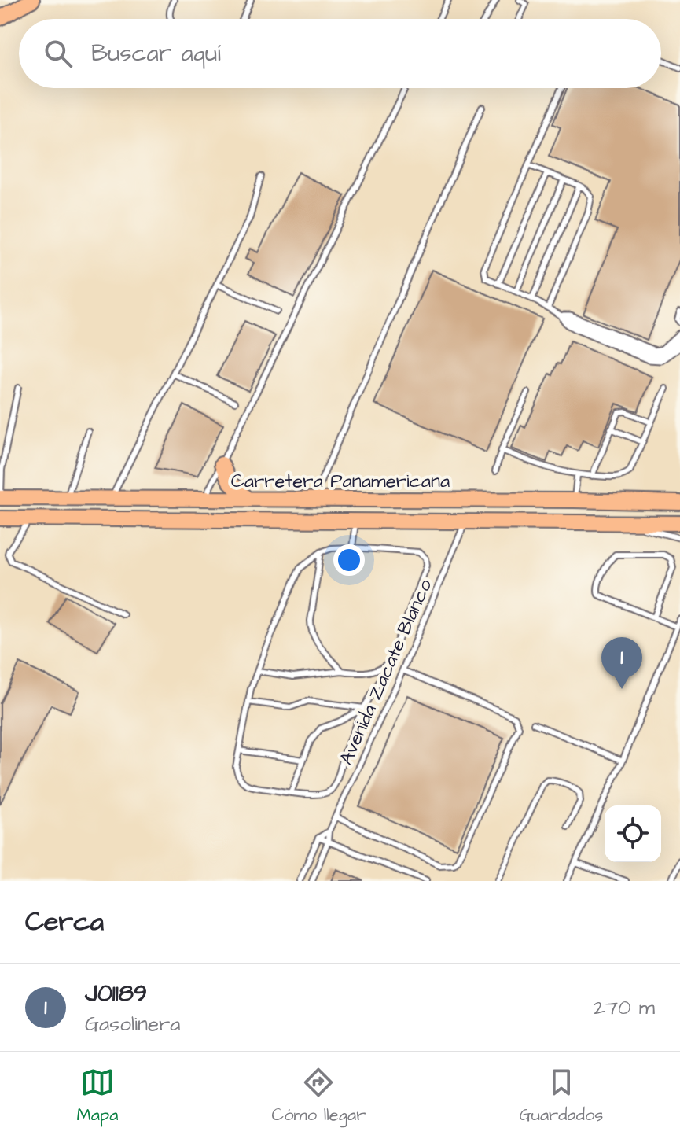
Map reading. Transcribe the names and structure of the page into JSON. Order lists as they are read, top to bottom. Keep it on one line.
{"streets":{"main road":["Carretera Panamericana"],"lane":["Avenida Zacate Blanco"]},"crossings":[["Carretera Panamericana","Avenida Zacate Blanco"]],"page":{"search":"Buscar aquí","pins":"1","heading":"Cerca","list":[{"mark":"1","name":"J01189","note":"Gasolinera","value":"270 m"}],"nav":["Mapa","Cómo llegar","Guardados"]}}
